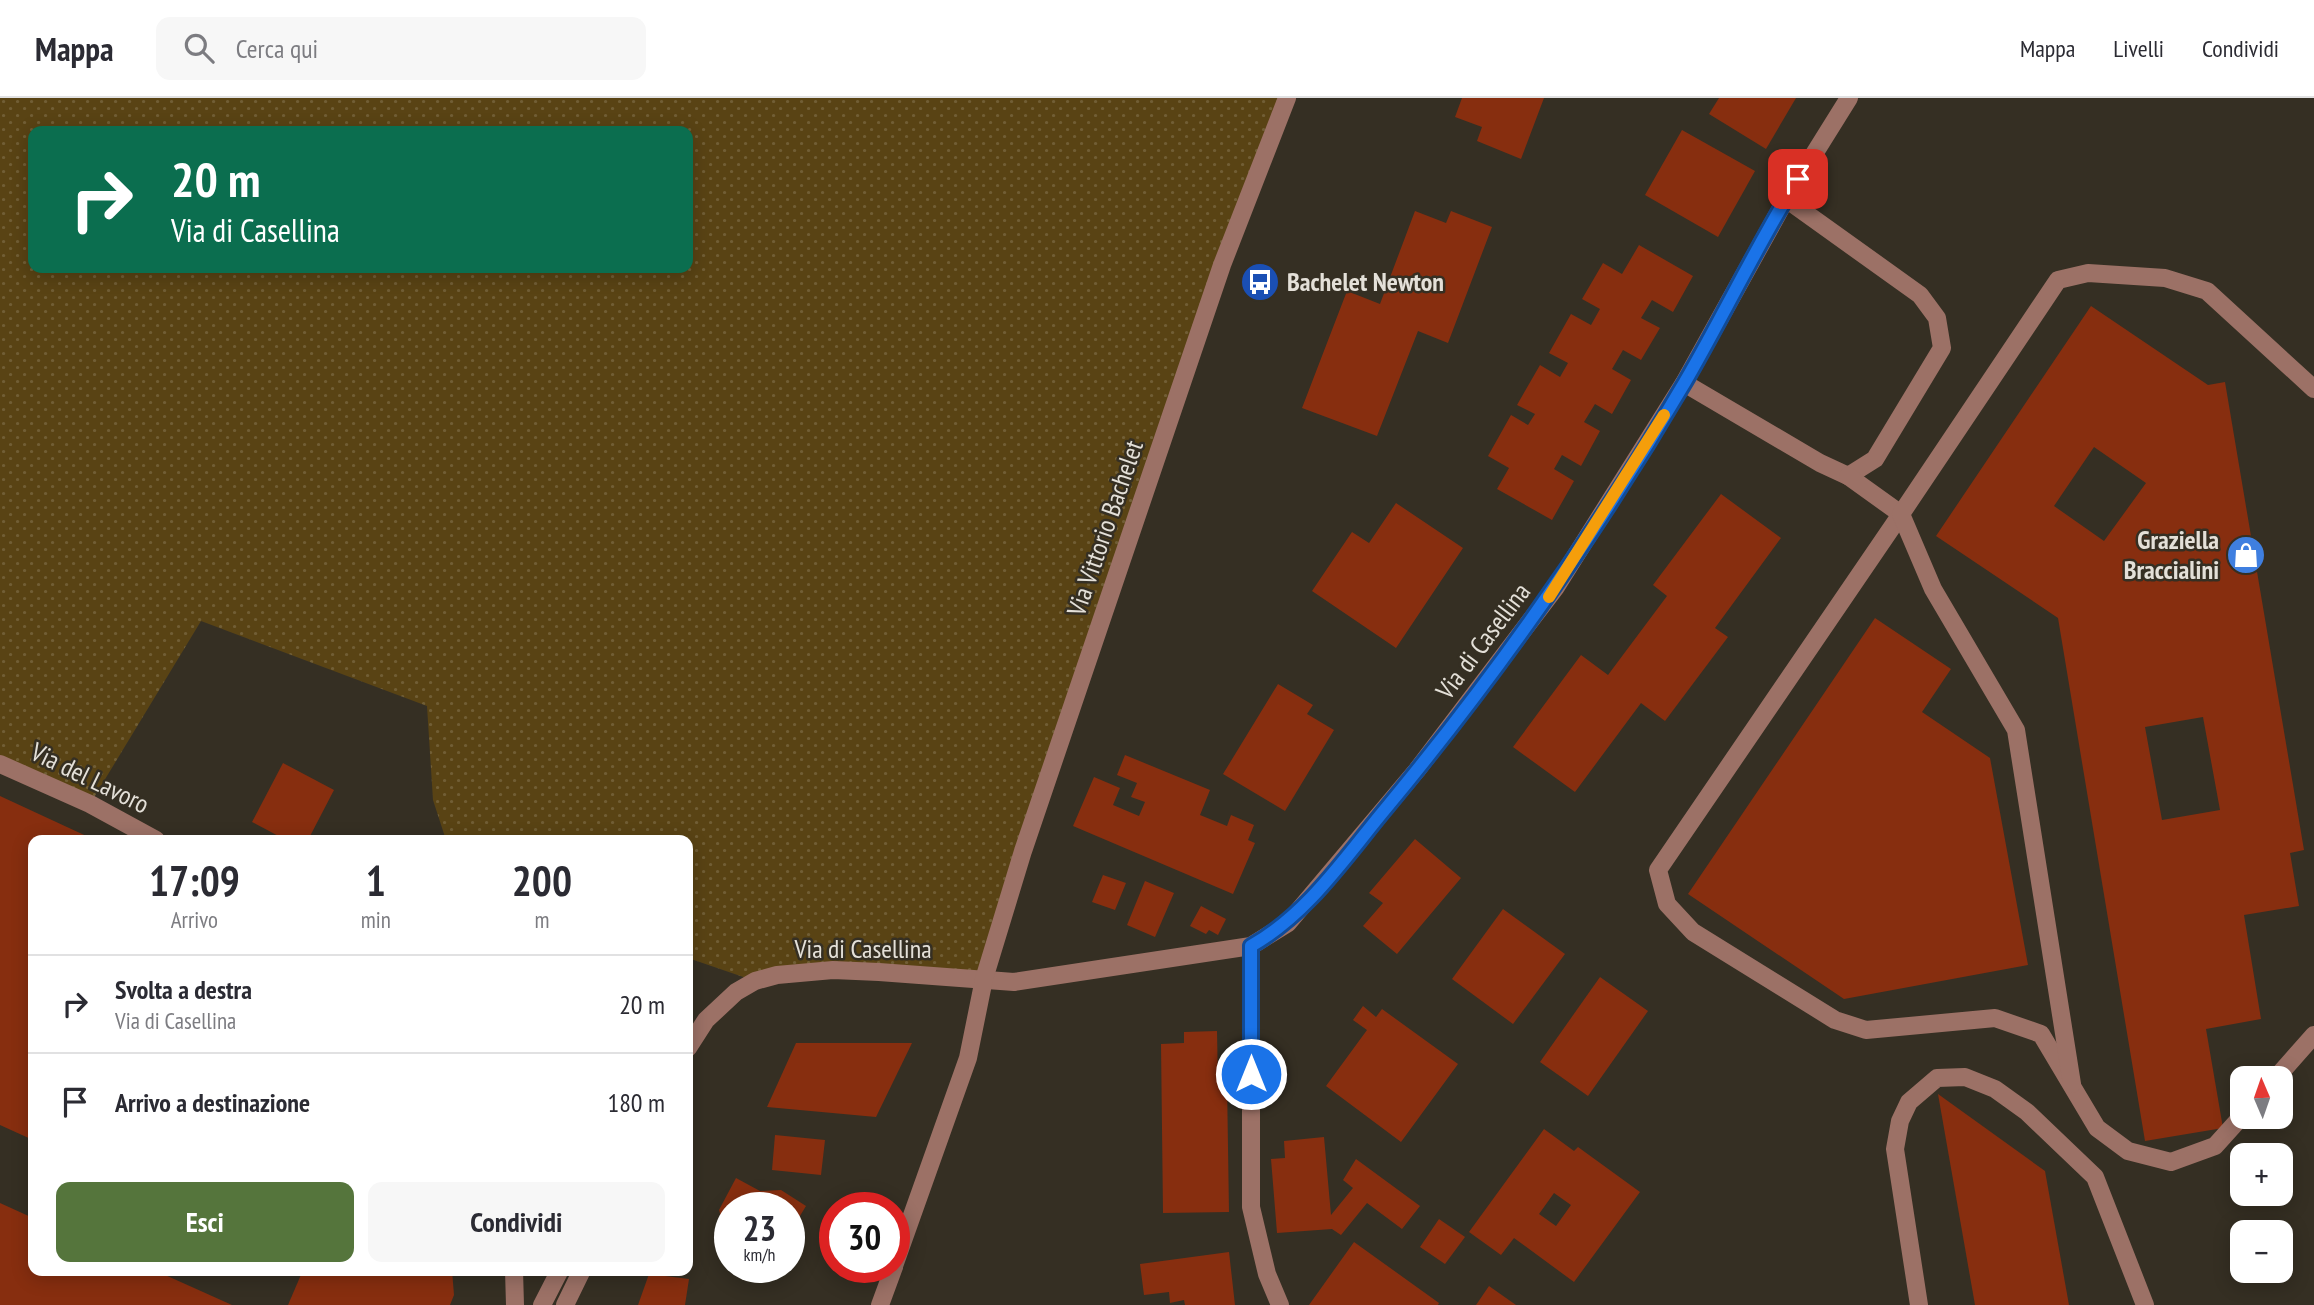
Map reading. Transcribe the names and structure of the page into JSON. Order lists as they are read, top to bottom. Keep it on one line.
{"streets":{"street":["Via Vittorio Bachelet","Via di Casellina","Via del Lavoro"]},"crossings":[["Via Vittorio Bachelet","Via di Casellina"]],"places":{"bus stop":["Bachelet Newton"],"shop":["Graziella Braccialini"]},"north":"top","page":{"header":"Mappa","search":"Cerca qui","nav":["Mappa","Livelli","Condividi"],"turn":["20 m","Via di Casellina"],"eta":["17:09","Arrivo","1","min","200","m"],"list":[{"name":"Svolta a destra","note":"Via di Casellina","value":"20 m"},{"name":"Arrivo a destinazione","value":"180 m"}],"map_buttons":["+","−"],"buttons":["Esci","Condividi"],"speed":"23 km/h","limit":"30"}}
